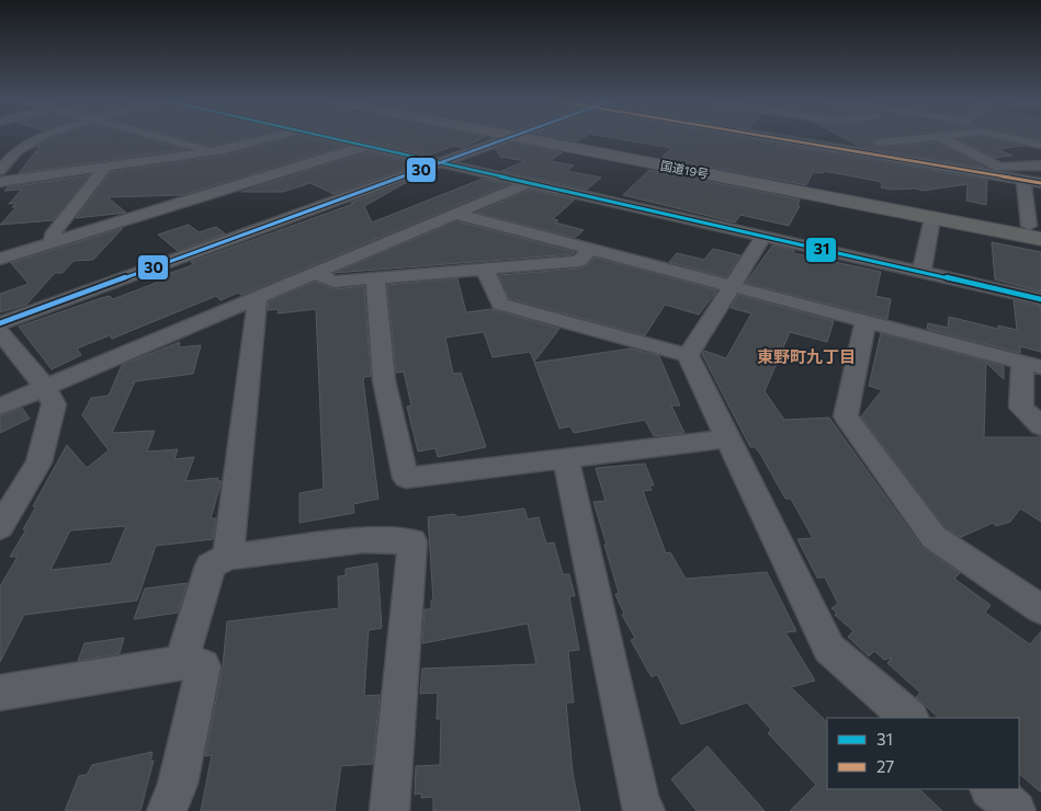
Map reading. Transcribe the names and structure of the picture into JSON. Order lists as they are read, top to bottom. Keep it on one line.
{"streets":{"highway":["国道19号"]},"districts":["東野町九丁目"],"lines":["transit line 31","transit line 27","transit line 30"],"legend":["31","27"]}
